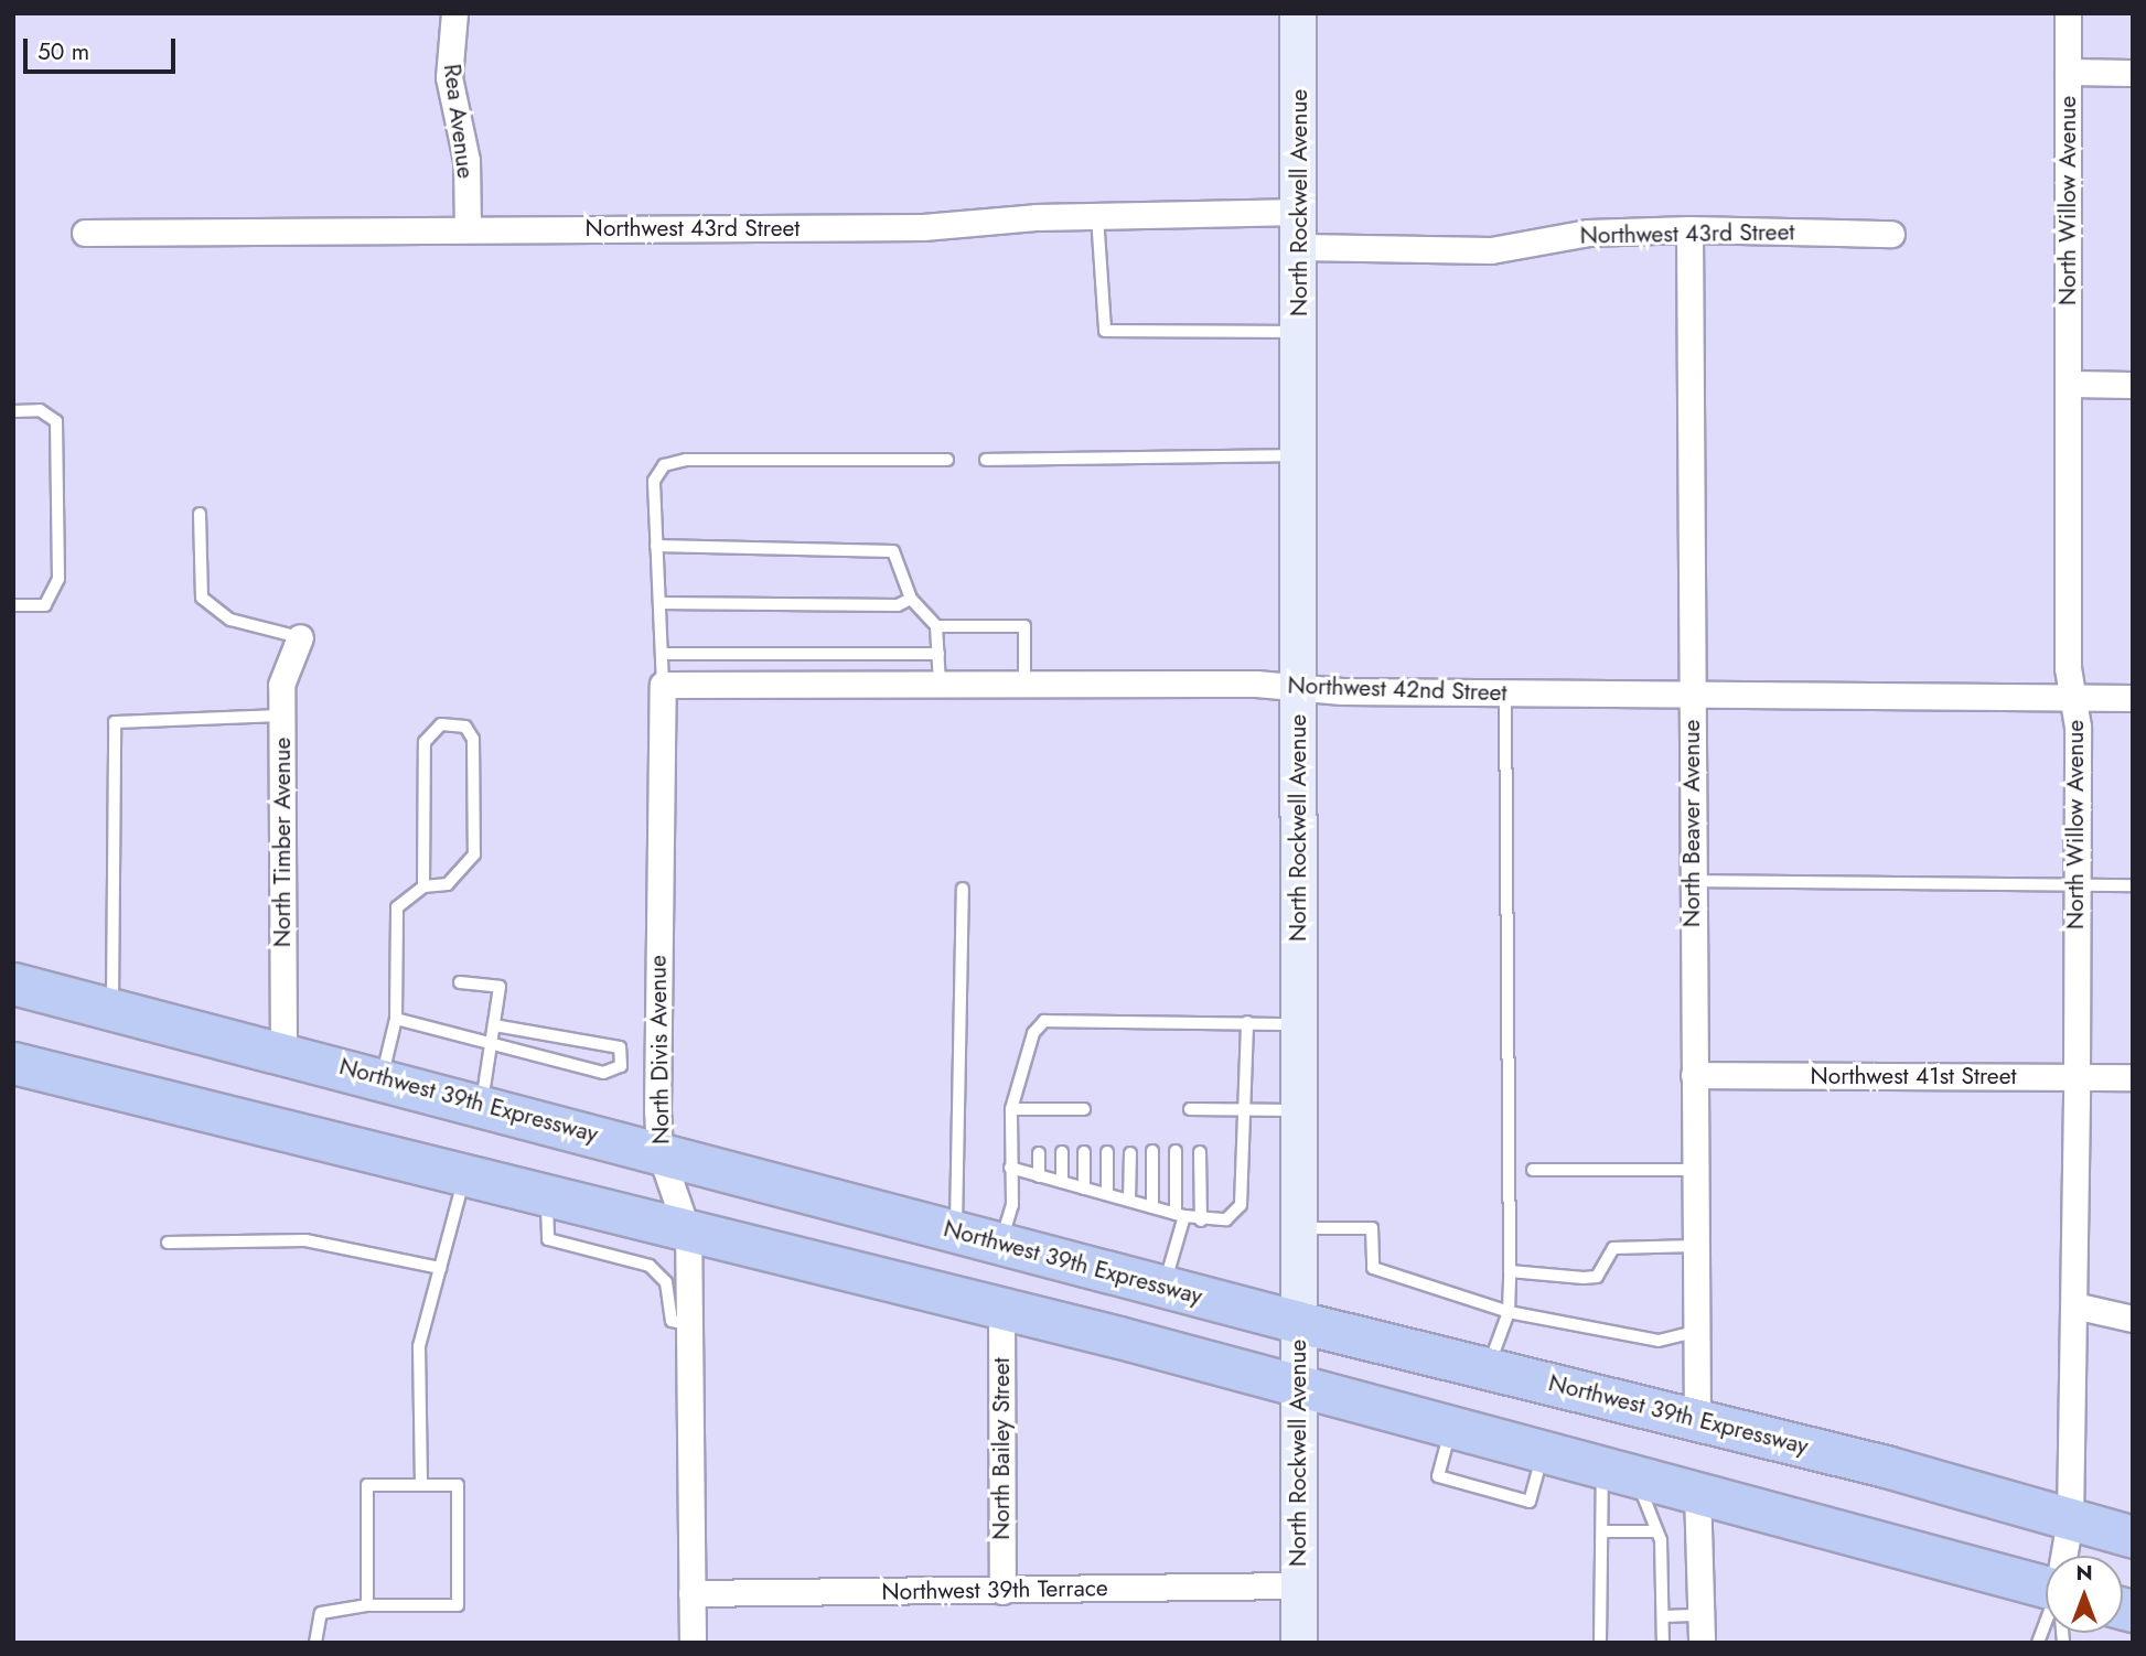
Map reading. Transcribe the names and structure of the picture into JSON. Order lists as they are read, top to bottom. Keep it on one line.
{"streets":{"highway":["Northwest 39th Expressway"],"main road":["North Rockwell Avenue"],"street":["Rea Avenue","North Willow Avenue","Northwest 43rd Street","Northwest 42nd Street","North Beaver Avenue","North Timber Avenue","North Divis Avenue","Northwest 41st Street","North Bailey Street","Northwest 39th Terrace"]},"crossings":[["Rea Avenue","Northwest 43rd Street"],["North Willow Avenue","Northwest 42nd Street"],["North Willow Avenue","Northwest 41st Street"],["North Willow Avenue","Northwest 39th Expressway"],["North Rockwell Avenue","Northwest 43rd Street"],["North Rockwell Avenue","Northwest 42nd Street"],["North Rockwell Avenue","Northwest 39th Expressway"],["North Rockwell Avenue","Northwest 39th Terrace"],["Northwest 43rd Street","North Beaver Avenue"],["Northwest 42nd Street","North Beaver Avenue"],["Northwest 42nd Street","North Divis Avenue"],["North Beaver Avenue","Northwest 41st Street"],["North Beaver Avenue","Northwest 39th Expressway"],["North Timber Avenue","Northwest 39th Expressway"],["North Divis Avenue","Northwest 39th Expressway"],["North Divis Avenue","Northwest 39th Terrace"],["North Bailey Street","Northwest 39th Terrace"]],"scale_bar":"50 m","north":"top"}
